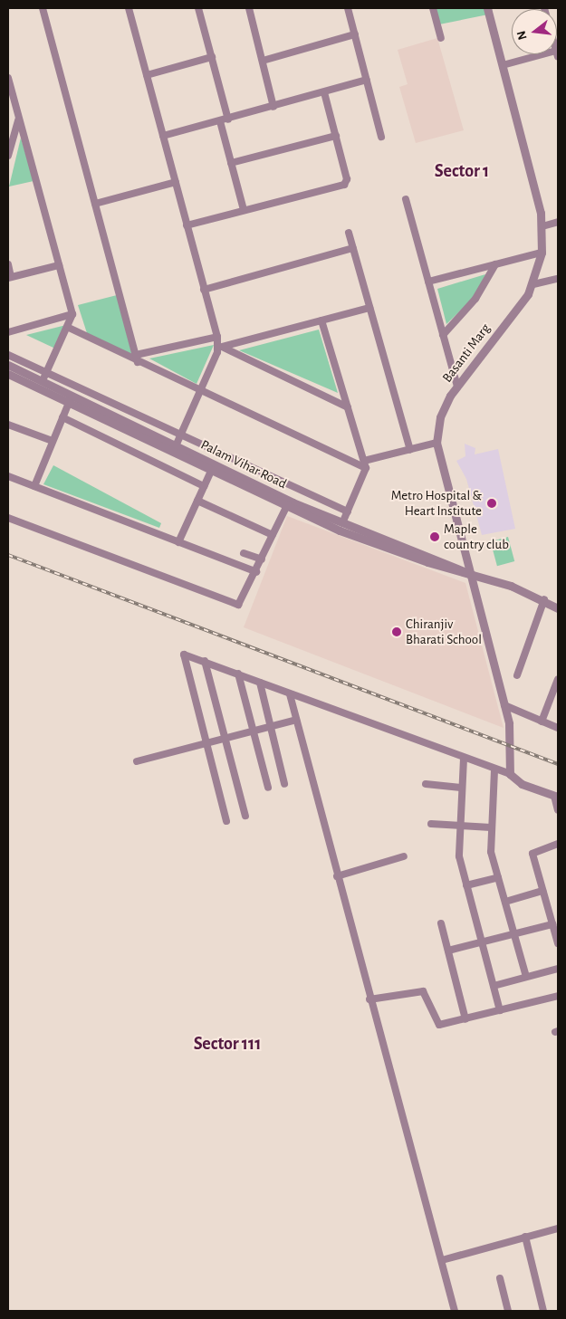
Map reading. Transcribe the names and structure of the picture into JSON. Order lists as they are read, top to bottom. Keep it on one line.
{"streets":{"street":["Basanti Marg","Palam Vihar Road"]},"crossings":[["Basanti Marg","Palam Vihar Road"]],"districts":["Sector 1","Sector 111"],"places":["Metro Hospital & Heart Institute","Maple country club","Chiranjiv Bharati School"],"north":"left"}
